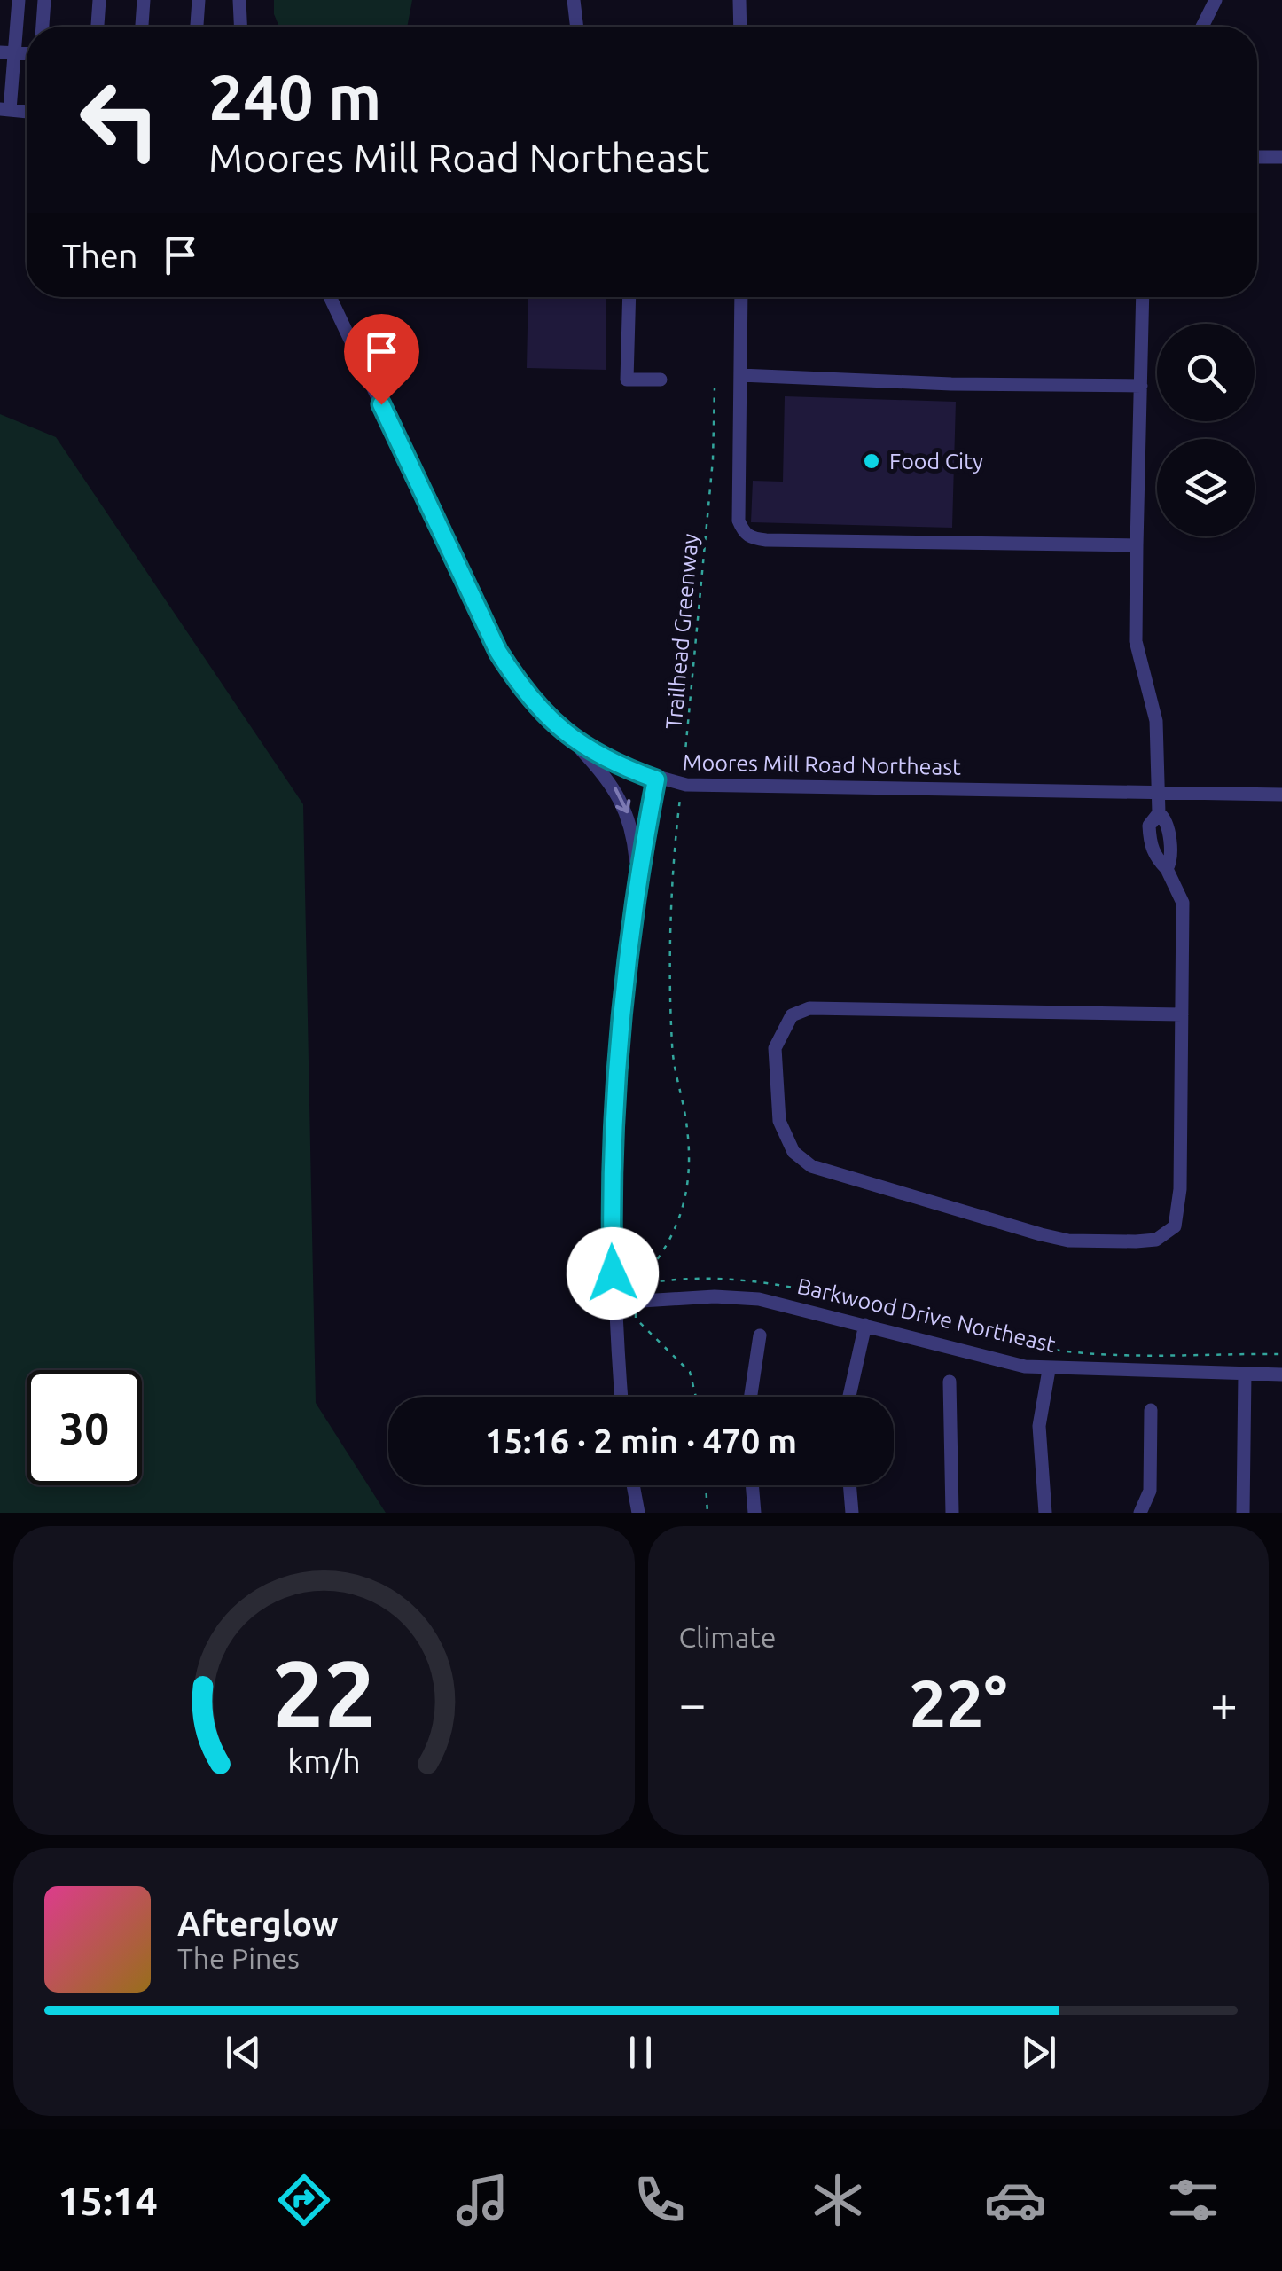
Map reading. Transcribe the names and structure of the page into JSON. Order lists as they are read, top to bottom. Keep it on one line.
{"streets":{"street":["Moores Mill Road Northeast","Barkwood Drive Northeast"],"path":["Trailhead Greenway"]},"crossings":[["Trailhead Greenway","Moores Mill Road Northeast"]],"places":["Food City"],"page":{"turn":["240 m","Moores Mill Road Northeast"],"then":"Then","limit":"30","trip":"15:16 · 2 min · 470 m","tile":"Climate","heat":["−","22°","+"],"song":["Afterglow","The Pines"],"tabs":"15:14","gauge":["22","km/h"]}}
